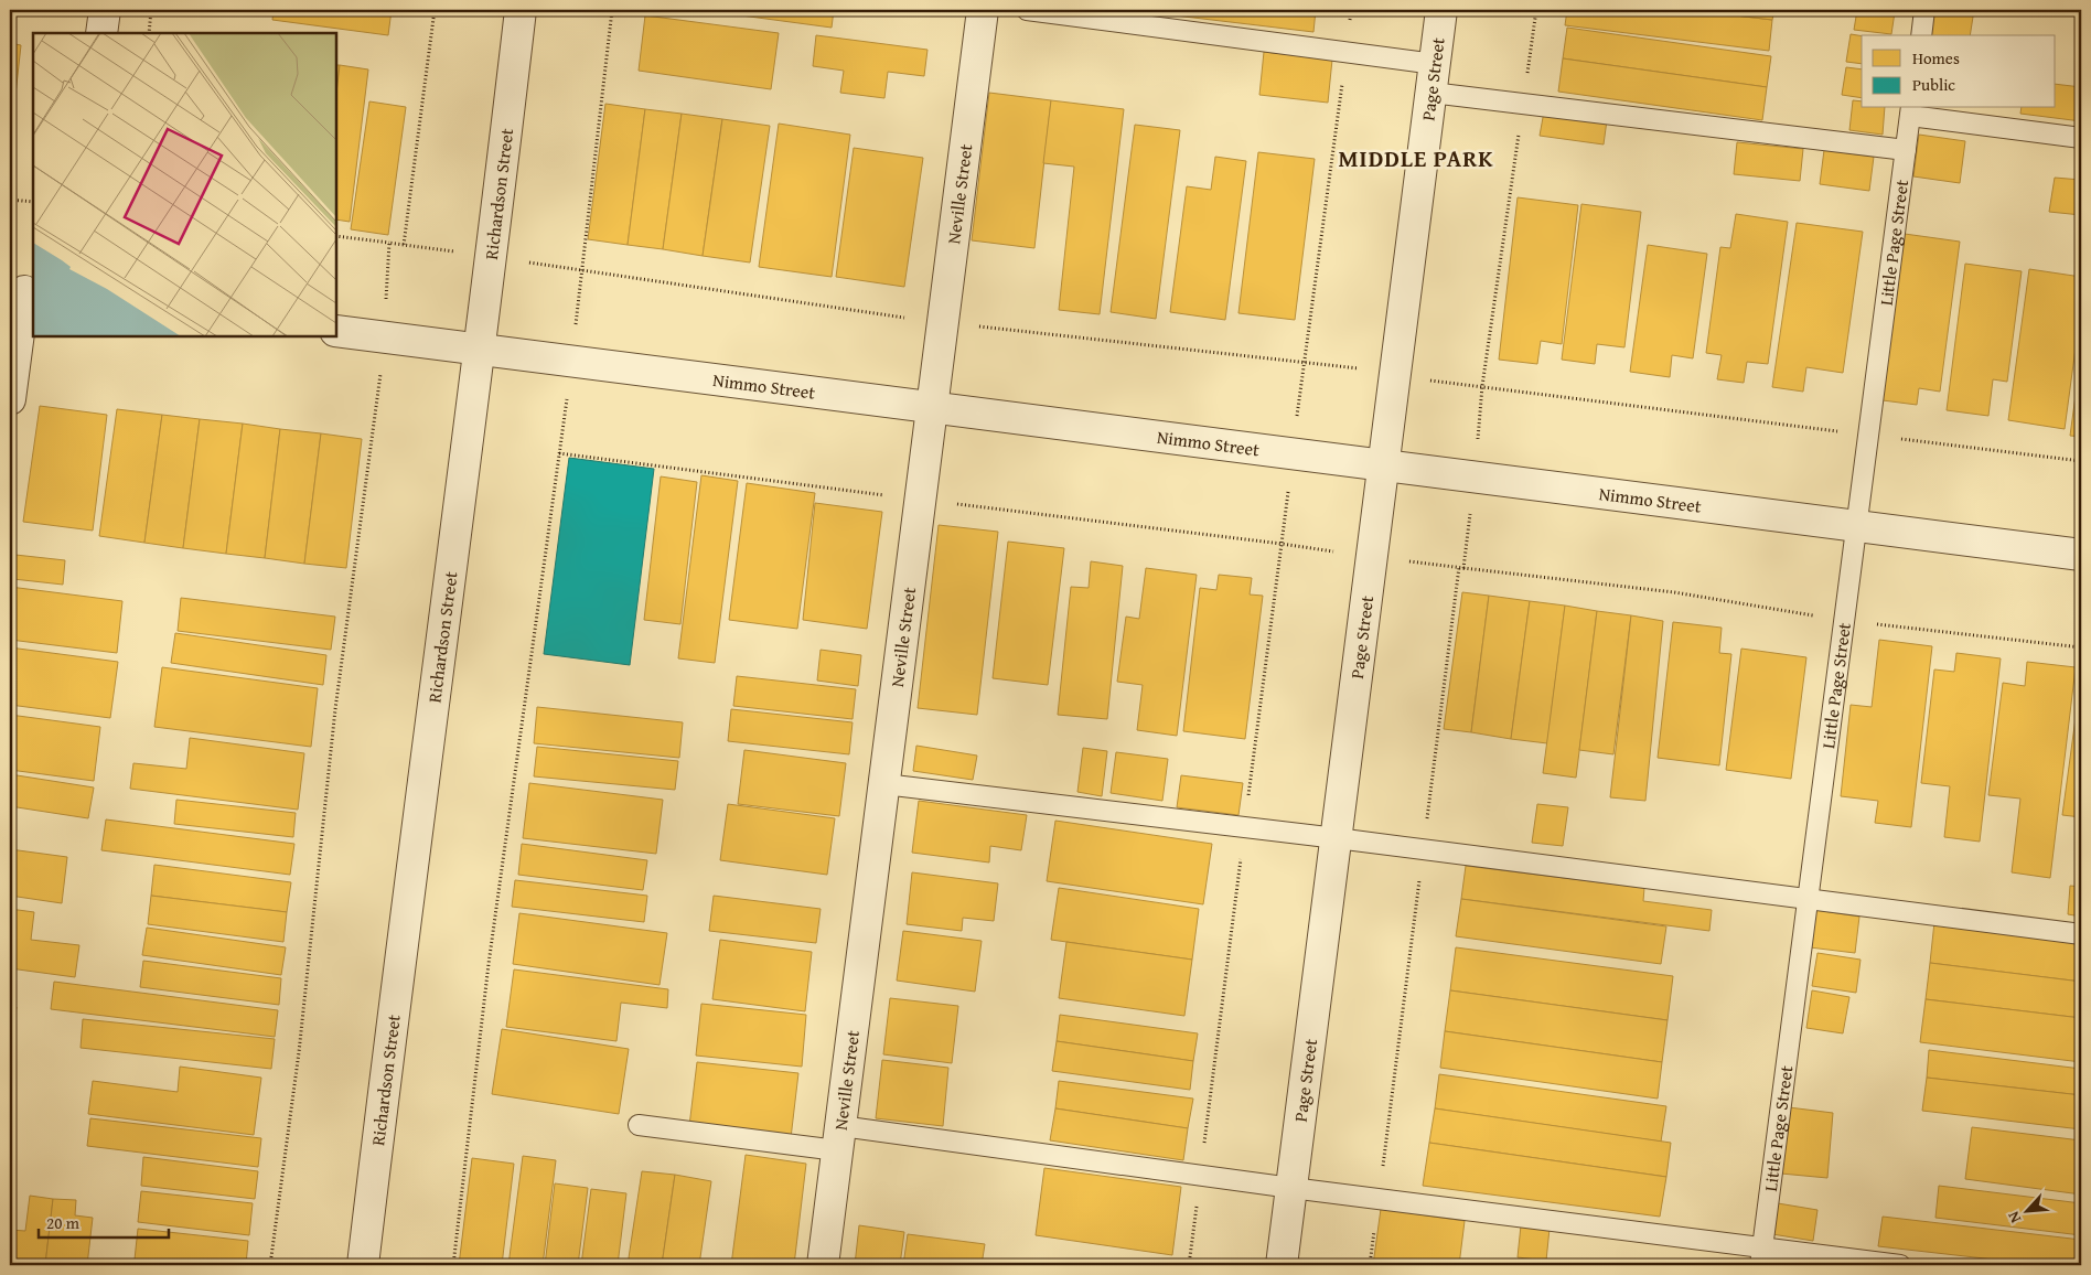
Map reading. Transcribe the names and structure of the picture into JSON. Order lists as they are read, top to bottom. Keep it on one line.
{"streets":{"street":["Page Street","Richardson Street","Neville Street","Nimmo Street"],"lane":["Little Page Street"]},"crossings":[["Page Street","Nimmo Street"],["Richardson Street","Nimmo Street"],["Neville Street","Nimmo Street"],["Little Page Street","Nimmo Street"]],"districts":["MIDDLE PARK"],"legend":["Homes","Public"],"scale_bar":"20 m","north":"bottom left"}
